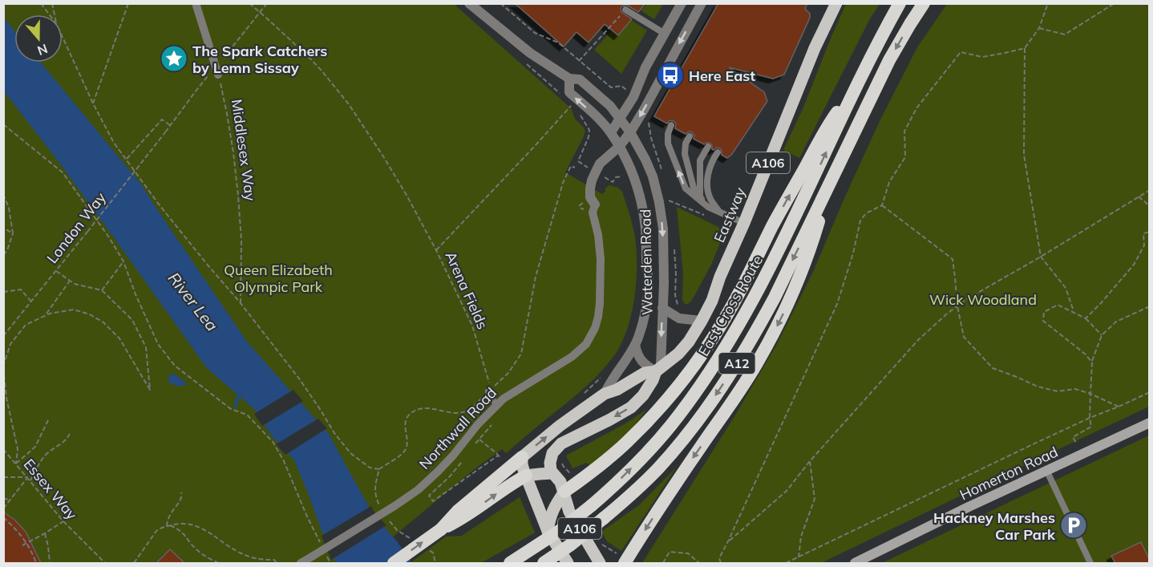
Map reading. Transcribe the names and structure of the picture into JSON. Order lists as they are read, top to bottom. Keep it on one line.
{"streets":{"highway":["East Cross Route","A12"],"main road":["A106","Eastway","Homerton Road"],"street":["Waterden Road","Northwall Road"],"path":["Middlesex Way","London Way","Arena Fields","Essex Way"]},"crossings":[["A106","Eastway"],["A106","A12"],["Eastway","Waterden Road"],["Waterden Road","Northwall Road"],["East Cross Route","A12"]],"water":["River Lea"],"parks":["Queen Elizabeth Olympic Park","Wick Woodland"],"places":{"place":["The Spark Catchers by Lemn Sissay"],"bus stop":["Here East"],"parking":["Hackney Marshes Car Park"]},"north":"bottom"}
